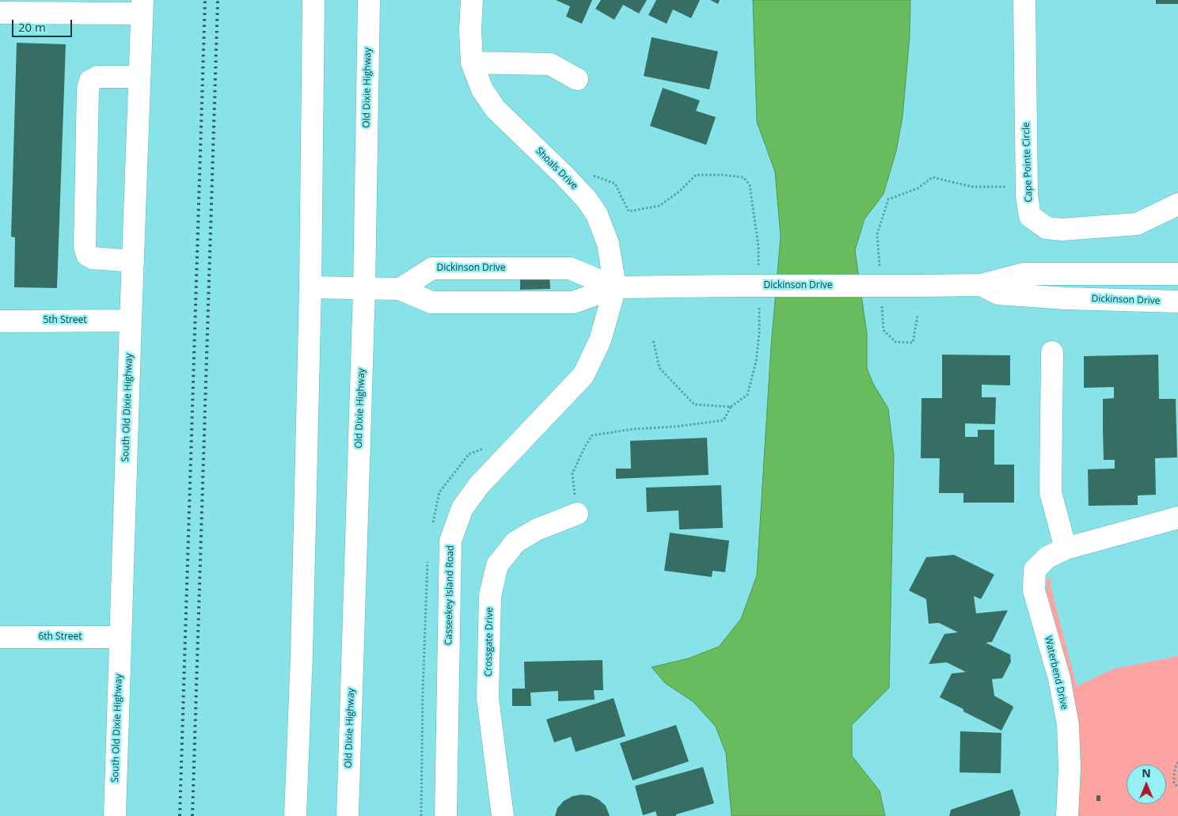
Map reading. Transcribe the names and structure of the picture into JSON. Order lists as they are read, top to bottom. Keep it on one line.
{"streets":{"street":["Old Dixie Highway","Cape Pointe Circle","Shoals Drive","Dickinson Drive","5th Street","South Old Dixie Highway","Casseekey Island Road","6th Street","Crossgate Drive","Waterbend Drive"]},"crossings":[["Old Dixie Highway","Dickinson Drive"],["Shoals Drive","Dickinson Drive"],["Shoals Drive","Casseekey Island Road"],["Dickinson Drive","Casseekey Island Road"],["5th Street","South Old Dixie Highway"],["South Old Dixie Highway","6th Street"]],"scale_bar":"20 m","north":"top"}
